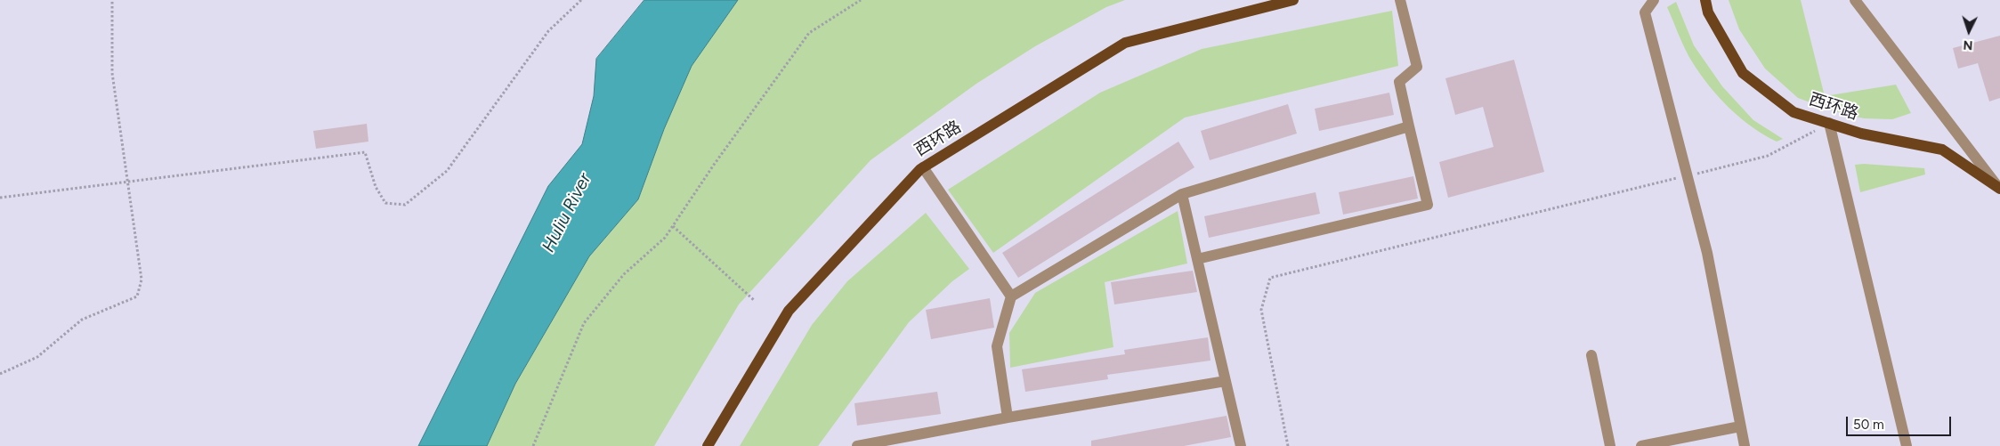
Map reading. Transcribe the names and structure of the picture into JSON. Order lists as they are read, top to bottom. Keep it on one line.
{"streets":{"main road":["西环路"]},"water":["Huliu River"],"scale_bar":"50 m","north":"bottom"}
